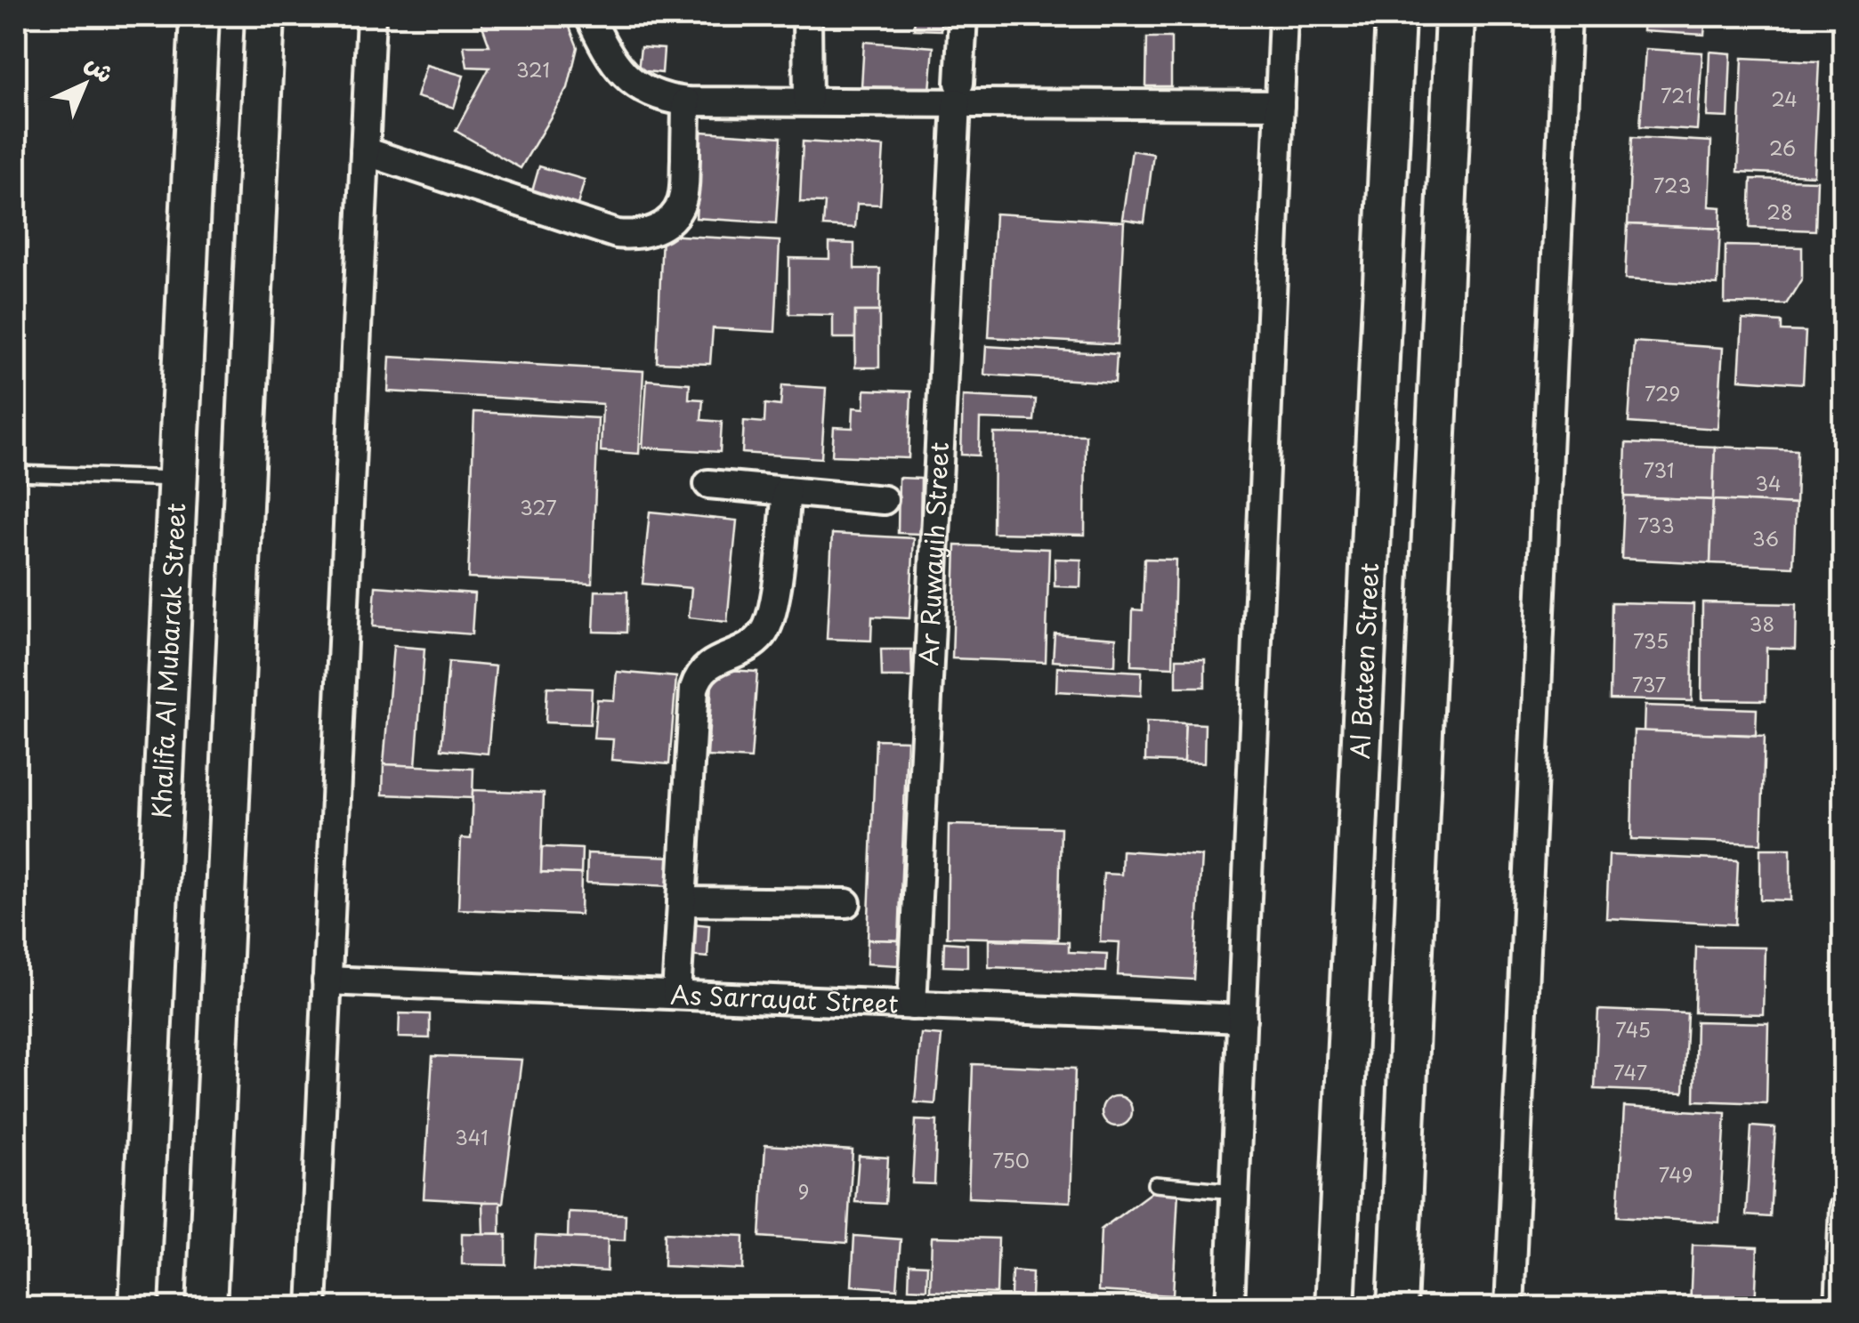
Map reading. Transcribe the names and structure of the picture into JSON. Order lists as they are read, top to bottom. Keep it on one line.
{"streets":{"main road":["Khalifa Al Mubarak Street","Al Bateen Street"],"street":["Ar Ruwayih Street","As Sarrayat Street"]},"crossings":[["Ar Ruwayih Street","As Sarrayat Street"]],"house_numbers":["321","721","24","26","723","28","729","731","34","327","733","36","38","735","737","745","747","341","750","749","9"],"north":"top right"}
